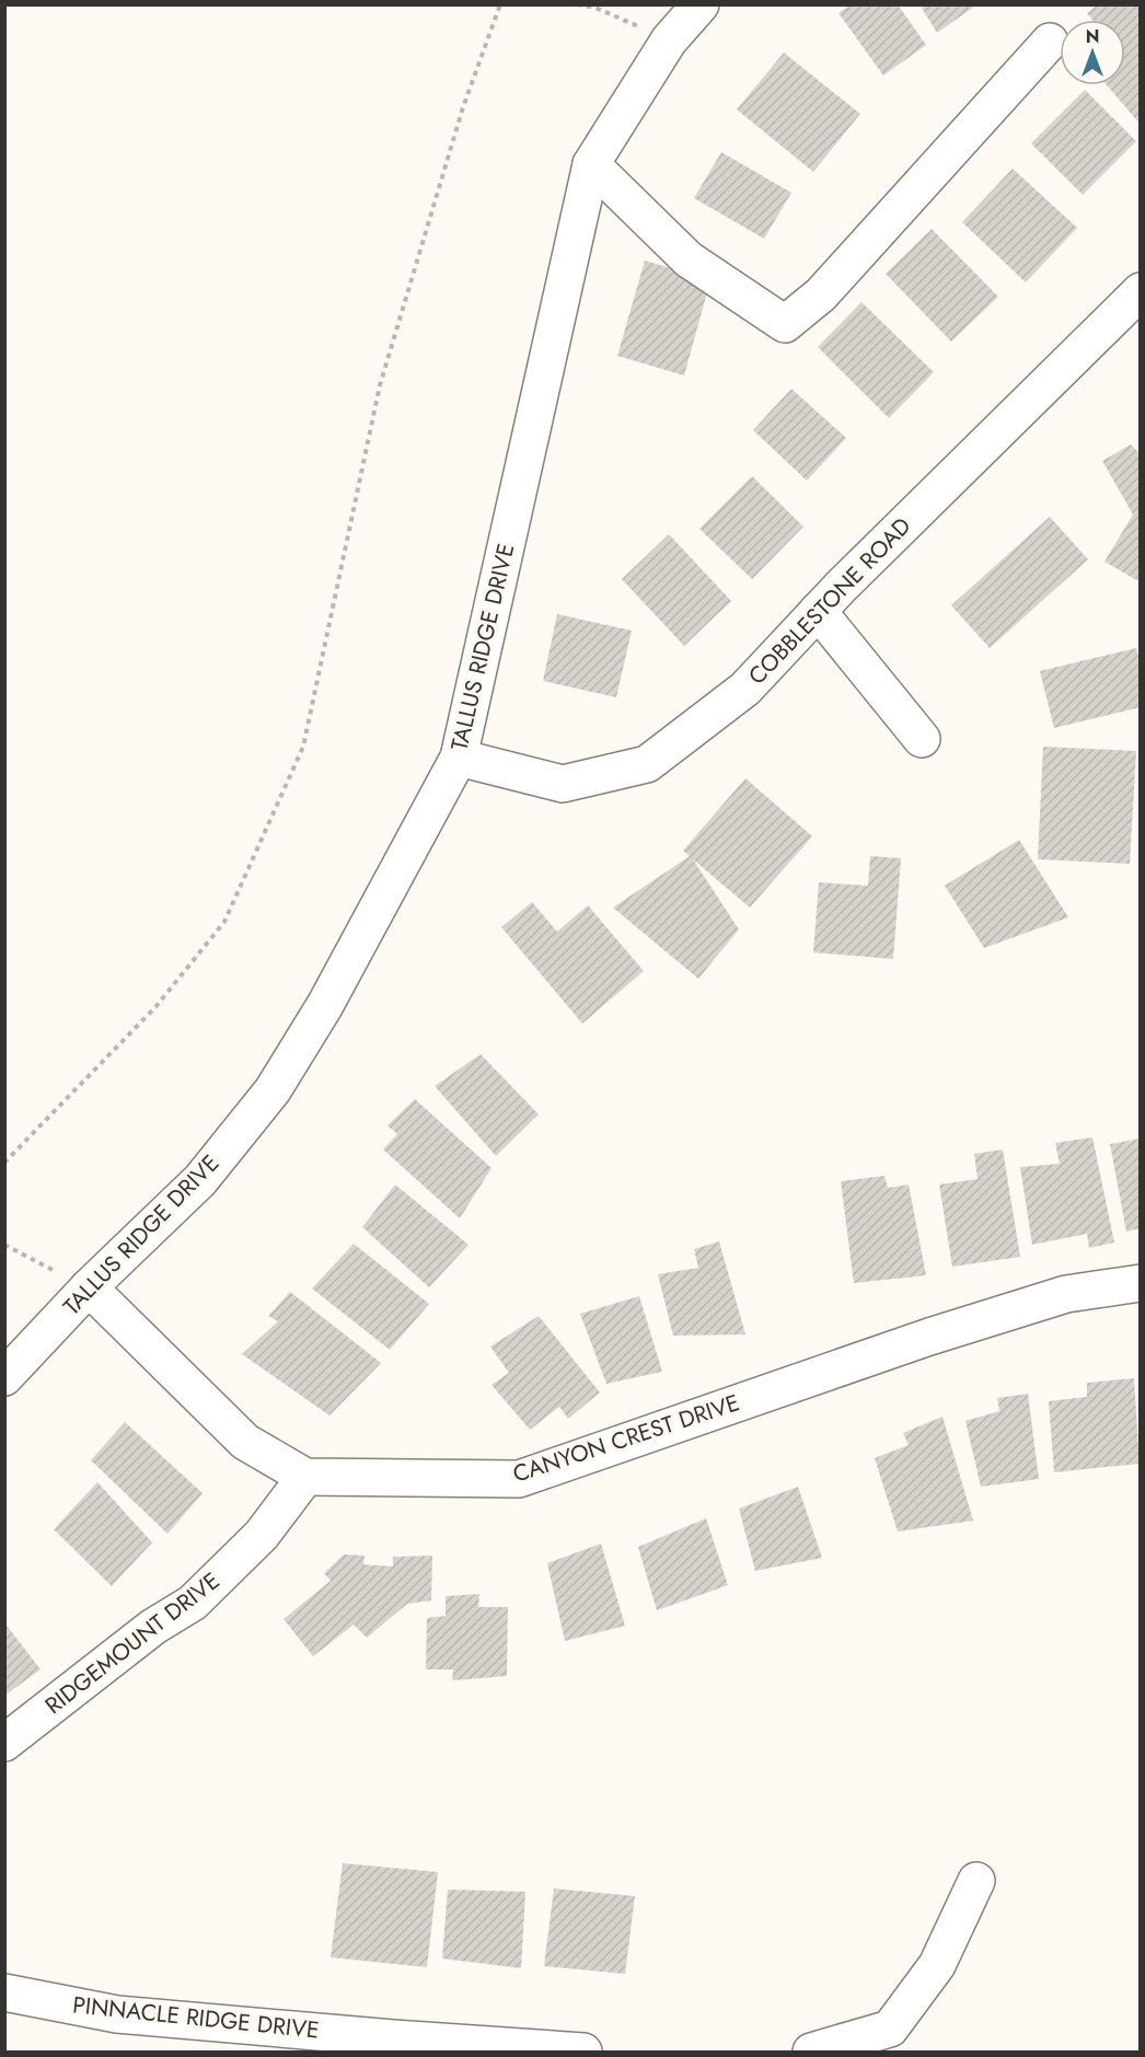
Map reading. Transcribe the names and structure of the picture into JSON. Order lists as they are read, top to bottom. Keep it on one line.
{"streets":{"street":["COBBLESTONE ROAD","TALLUS RIDGE DRIVE","CANYON CREST DRIVE","RIDGEMOUNT DRIVE","PINNACLE RIDGE DRIVE"]},"crossings":[["COBBLESTONE ROAD","TALLUS RIDGE DRIVE"],["TALLUS RIDGE DRIVE","CANYON CREST DRIVE"],["CANYON CREST DRIVE","RIDGEMOUNT DRIVE"]],"north":"top"}
